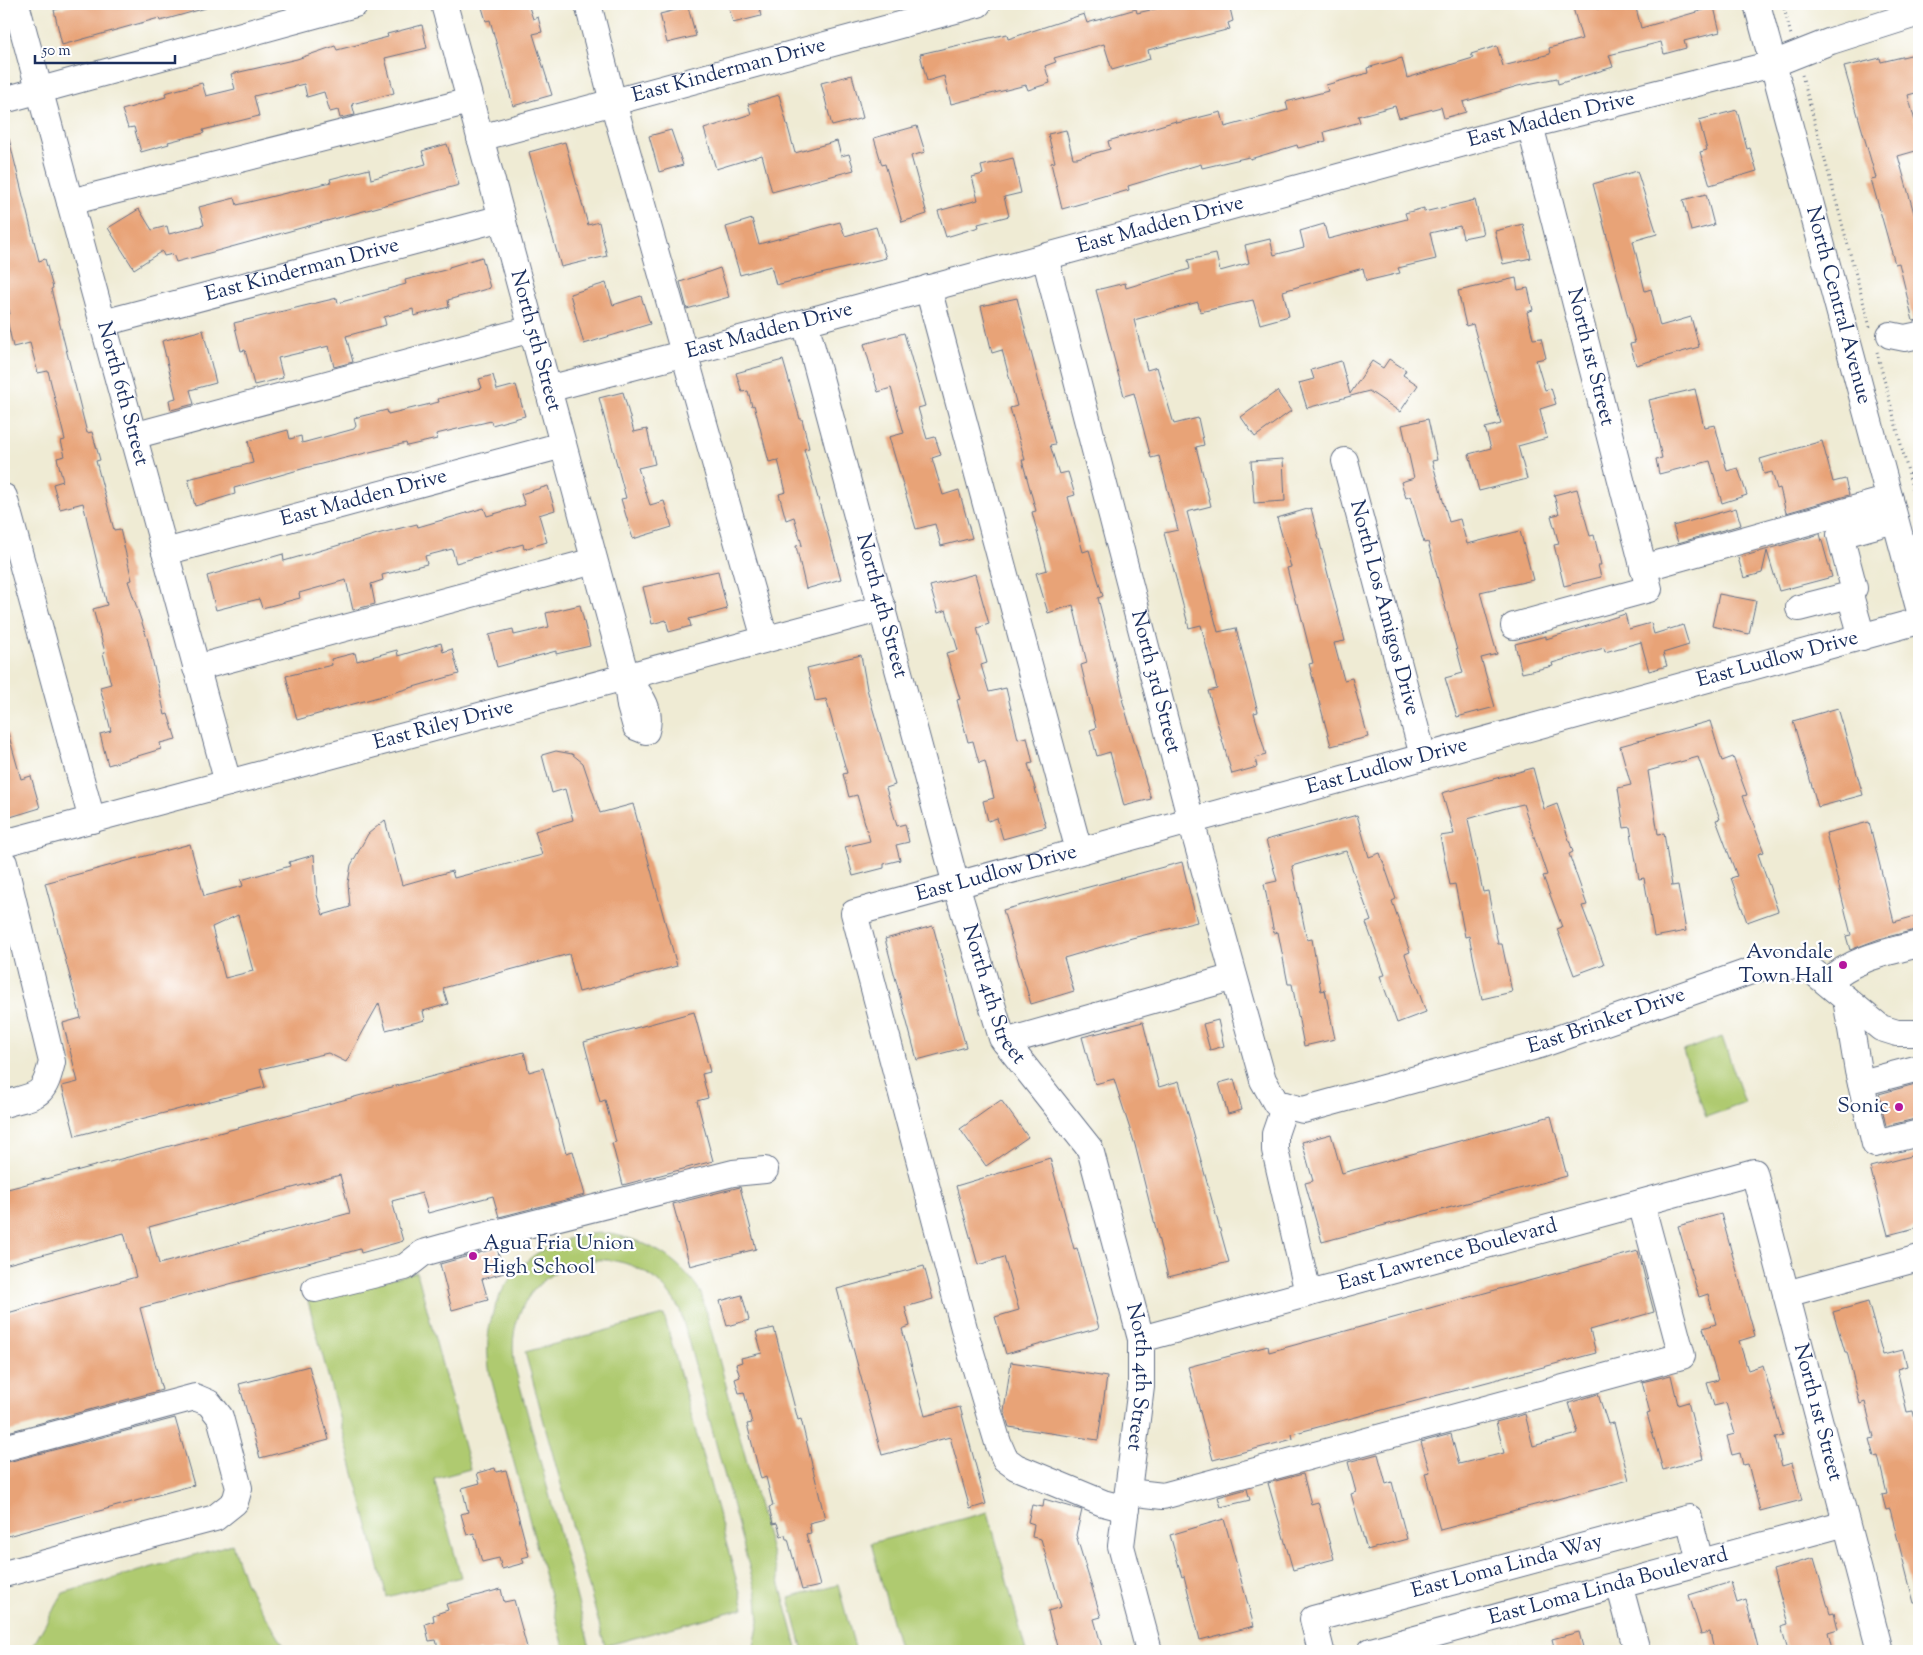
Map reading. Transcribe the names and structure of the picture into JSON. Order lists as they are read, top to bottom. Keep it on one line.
{"streets":{"street":["East Kinderman Drive","East Madden Drive","North Central Avenue","North 5th Street","North 1st Street","North 6th Street","North 4th Street","North Los Amigos Drive","East Ludlow Drive","North 3rd Street","East Riley Drive","East Brinker Drive","East Lawrence Boulevard","East Loma Linda Way","East Loma Linda Boulevard"]},"crossings":[["East Kinderman Drive","North 5th Street"],["East Kinderman Drive","North 6th Street"],["East Madden Drive","North Central Avenue"],["East Madden Drive","North 5th Street"],["East Madden Drive","North 1st Street"],["East Madden Drive","North 6th Street"],["East Madden Drive","North 4th Street"],["East Madden Drive","North 3rd Street"],["North 5th Street","East Riley Drive"],["North 1st Street","East Lawrence Boulevard"],["North 1st Street","East Loma Linda Boulevard"],["North 6th Street","East Riley Drive"],["North 4th Street","East Ludlow Drive"],["North 4th Street","East Riley Drive"],["North 4th Street","East Lawrence Boulevard"],["North Los Amigos Drive","East Ludlow Drive"],["East Ludlow Drive","North 3rd Street"],["North 3rd Street","East Brinker Drive"],["East Loma Linda Way","East Loma Linda Boulevard"]],"places":["Avondale Town Hall","Sonic","Agua Fria Union High School"],"scale_bar":"50 m"}
